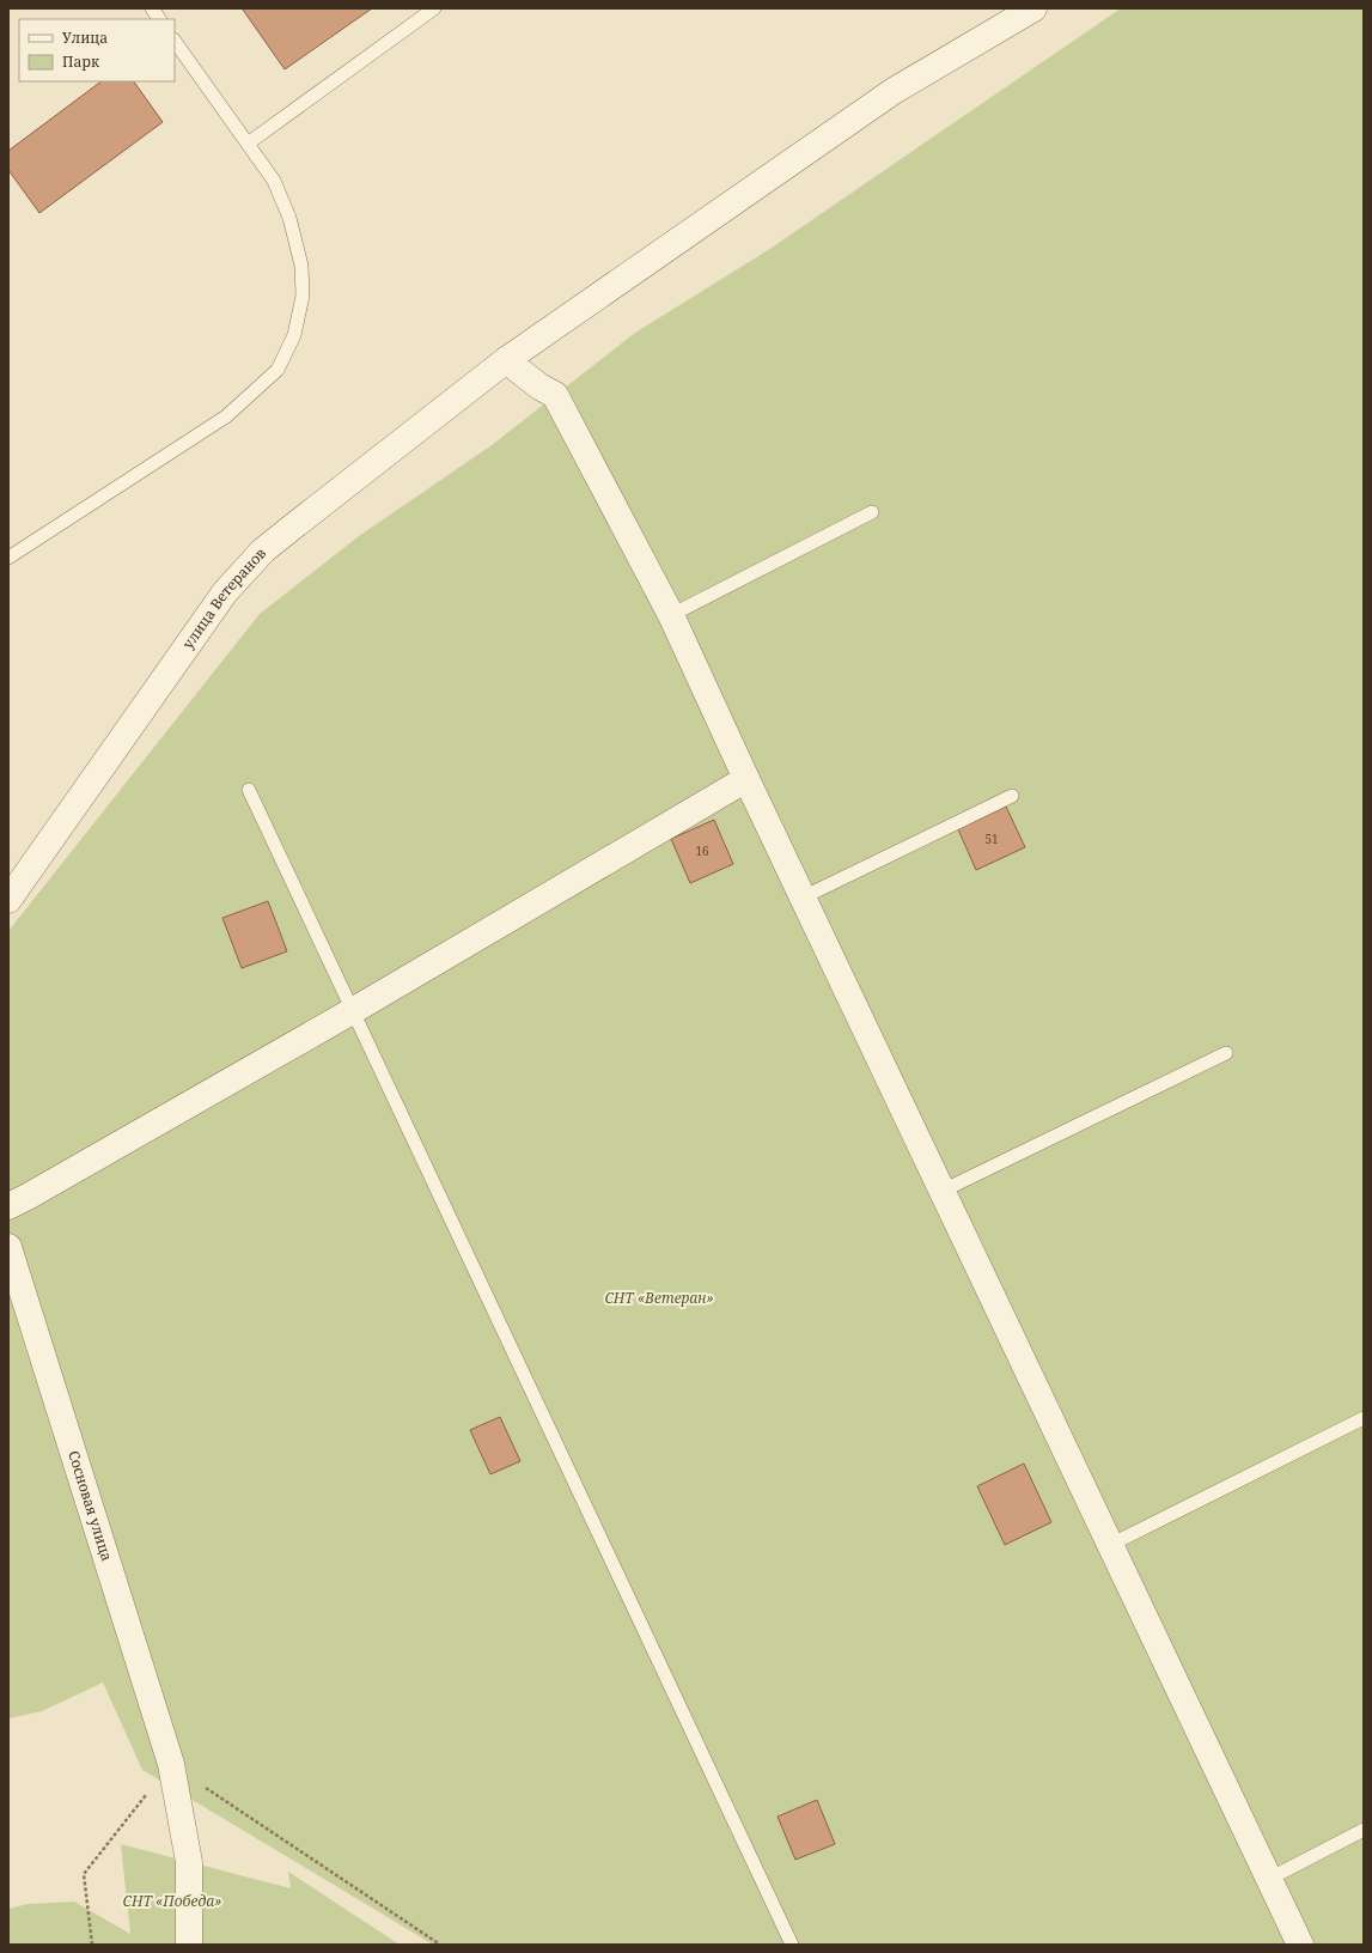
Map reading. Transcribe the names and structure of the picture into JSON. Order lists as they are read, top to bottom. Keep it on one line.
{"streets":{"street":["улица Ветеранов","Сосновая улица"]},"parks":["СНТ «Ветеран»","СНТ «Победа»"],"house_numbers":["51","16"],"legend":["Улица","Парк"]}
